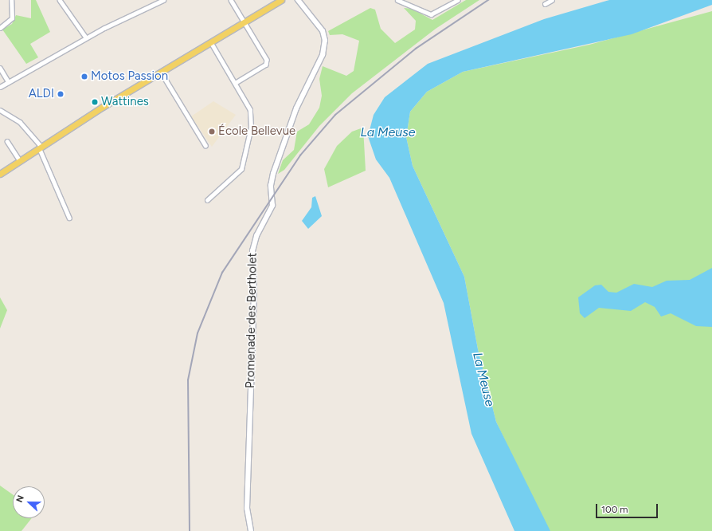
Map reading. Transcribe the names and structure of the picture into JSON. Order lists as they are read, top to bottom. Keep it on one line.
{"streets":{"street":["Promenade des Bertholet"]},"water":["La Meuse"],"places":["Motos Passion","ALDI","Wattines","École Bellevue"],"scale_bar":"100 m","north":"left"}
